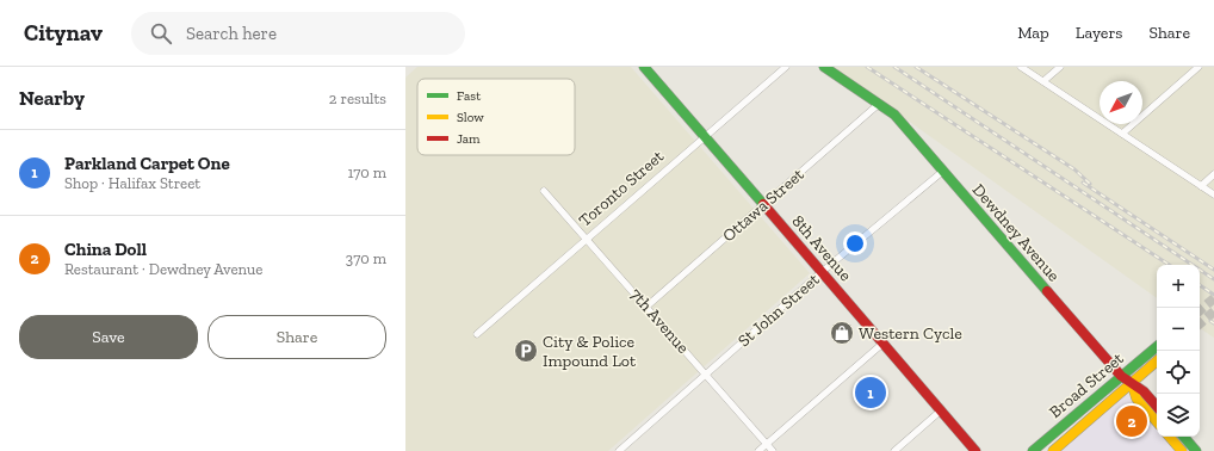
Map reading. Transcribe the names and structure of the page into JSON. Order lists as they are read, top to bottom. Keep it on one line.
{"streets":{"street":["Toronto Street","Ottawa Street","Dewdney Avenue","8th Avenue","St John Street","7th Avenue","Broad Street"]},"crossings":[["Toronto Street","8th Avenue"],["Toronto Street","7th Avenue"],["Ottawa Street","Dewdney Avenue"],["Ottawa Street","8th Avenue"],["Ottawa Street","7th Avenue"],["Dewdney Avenue","St John Street"],["Dewdney Avenue","Broad Street"],["8th Avenue","St John Street"],["St John Street","7th Avenue"]],"places":{"shop":["Western Cycle"],"parking":["City & Police Impound Lot"]},"legend":["Fast","Slow","Jam"],"north":"bottom left","page":{"header":"Citynav","search":"Search here","nav":["Map","Layers","Share"],"heading":["Nearby","2 results"],"list":[{"mark":"1","name":"Parkland Carpet One","note":"Shop · Halifax Street","value":"170 m"},{"mark":"2","name":"China Doll","note":"Restaurant · Dewdney Avenue","value":"370 m"}],"map_buttons":["+","−"],"buttons":["Save","Share"],"pins":["1","2"]}}
